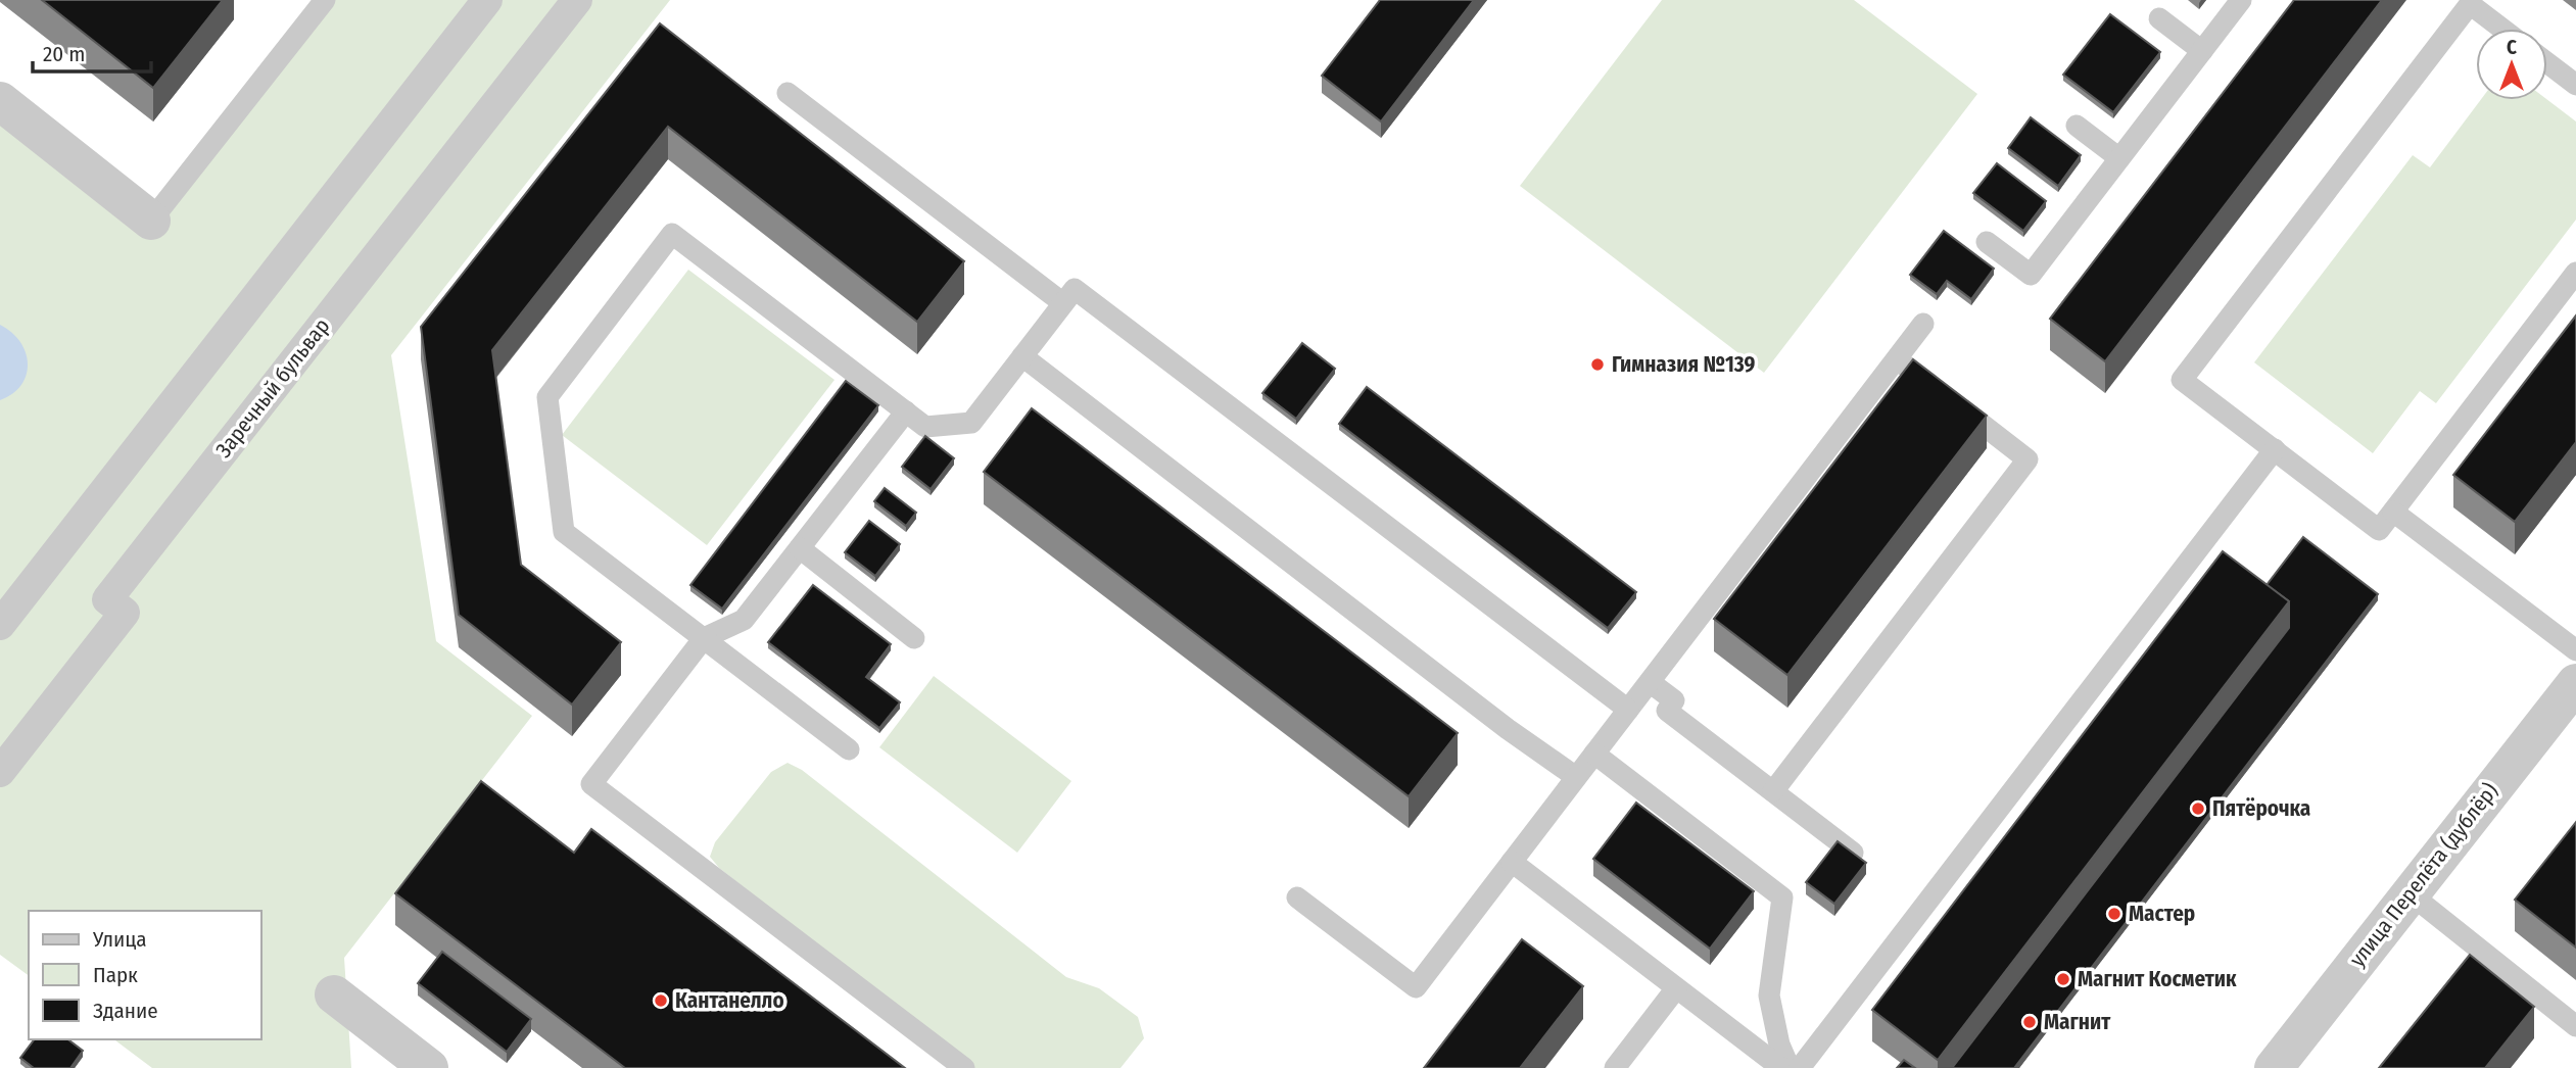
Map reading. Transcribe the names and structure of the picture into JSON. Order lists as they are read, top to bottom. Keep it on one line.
{"streets":{"street":["Заречный бульвар","улица Перелёта (дублёр)"]},"places":["Гимназия №139","Пятёрочка","Мастер","Магнит Косметик","Кантанелло","Магнит"],"legend":["Улица","Парк","Здание"],"scale_bar":"20 m","north":"top"}
